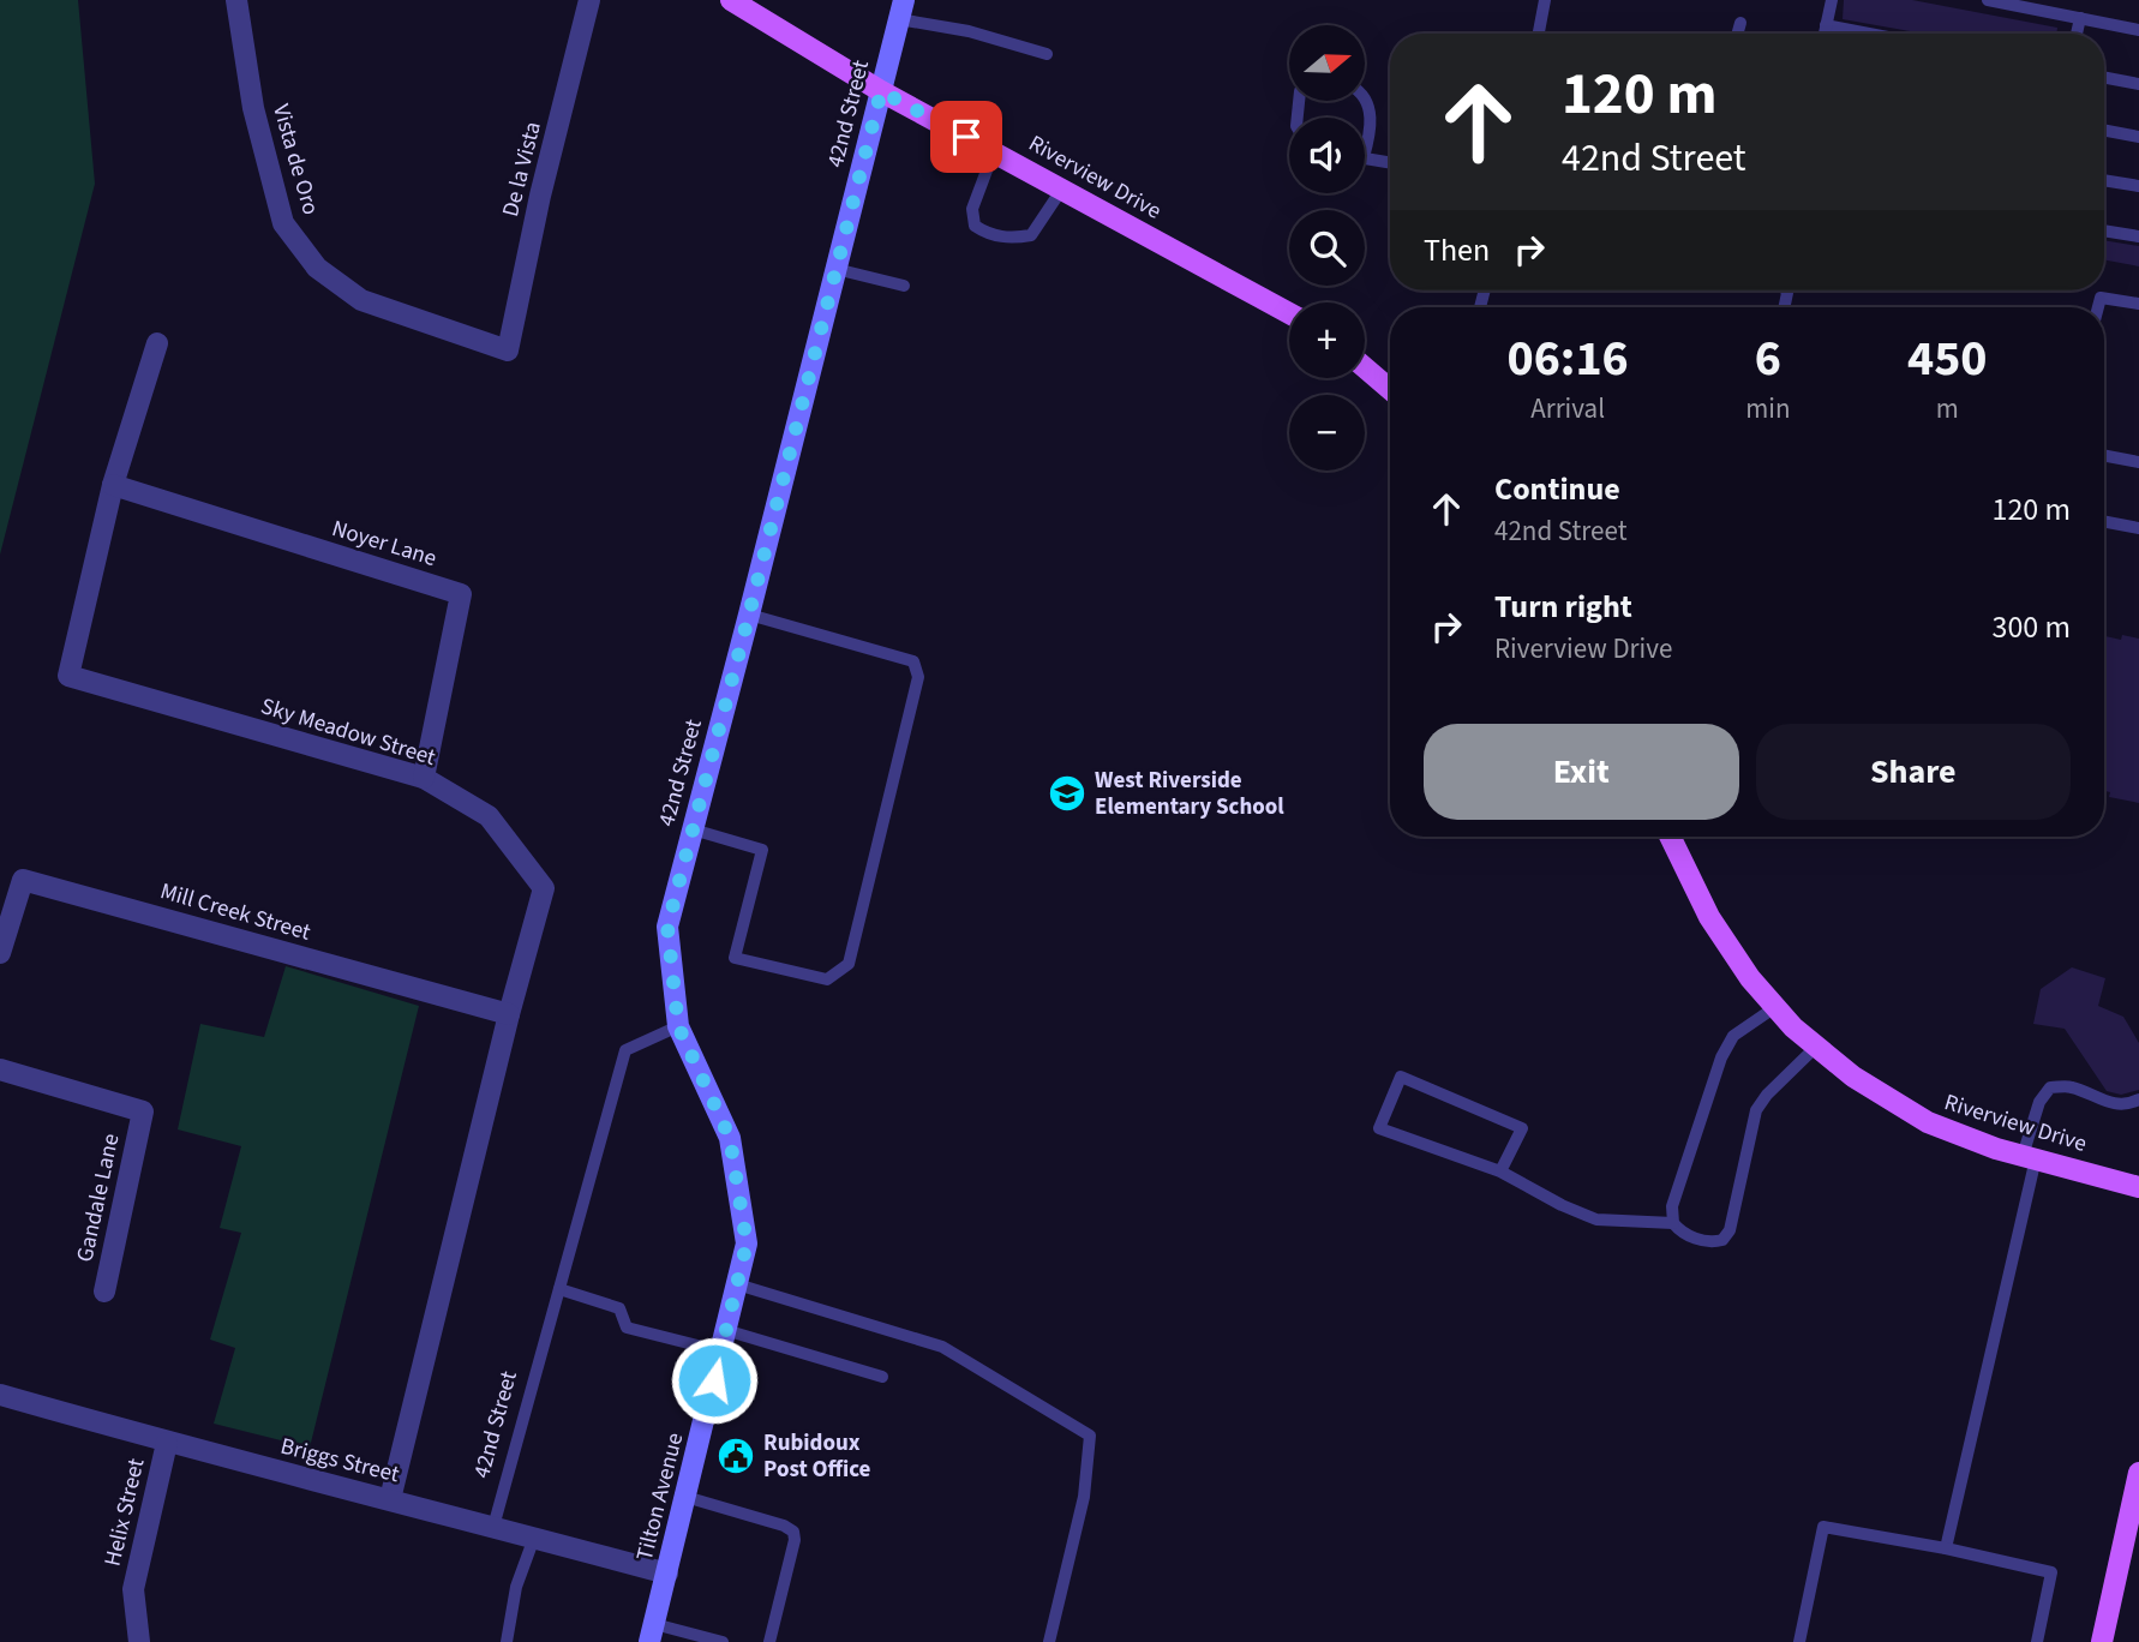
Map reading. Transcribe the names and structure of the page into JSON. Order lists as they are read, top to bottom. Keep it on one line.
{"streets":{"main road":["Riverview Drive"],"street":["42nd Street","Vista de Oro","De la Vista","Noyer Lane","Sky Meadow Street","Mill Creek Street","Gandale Lane","Briggs Street","Tilton Avenue","Helix Street"]},"crossings":[["42nd Street","Riverview Drive"],["42nd Street","Briggs Street"],["42nd Street","Tilton Avenue"],["Vista de Oro","De la Vista"],["Noyer Lane","Sky Meadow Street"],["Sky Meadow Street","Mill Creek Street"],["Sky Meadow Street","Briggs Street"],["Briggs Street","Tilton Avenue"],["Briggs Street","Helix Street"]],"places":{"school or university":["West Riverside Elementary School"],"public building":["Rubidoux Post Office"]},"north":"right","page":{"map_buttons":["+","−"],"turn":["120 m","42nd Street"],"then":"Then","eta":["06:16","Arrival","6","min","450","m"],"list":[{"name":"Continue","note":"42nd Street","value":"120 m"},{"name":"Turn right","note":"Riverview Drive","value":"300 m"}],"buttons":["Exit","Share"]}}
